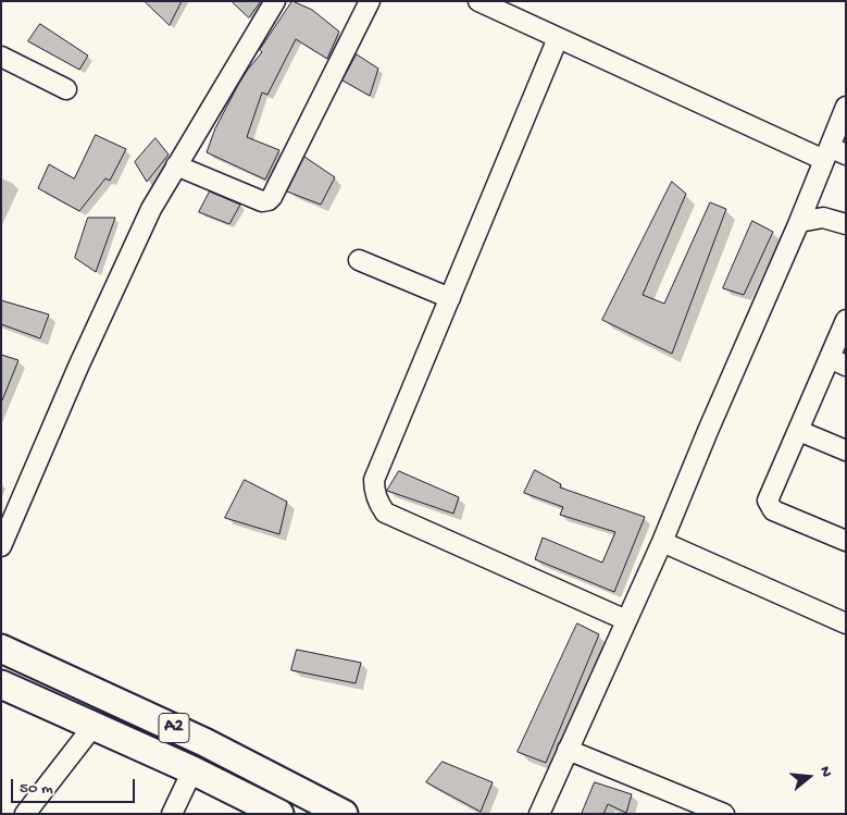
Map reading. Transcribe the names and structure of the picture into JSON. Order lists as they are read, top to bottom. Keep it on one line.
{"streets":{"highway":["A2"]},"scale_bar":"50 m","north":"right"}
